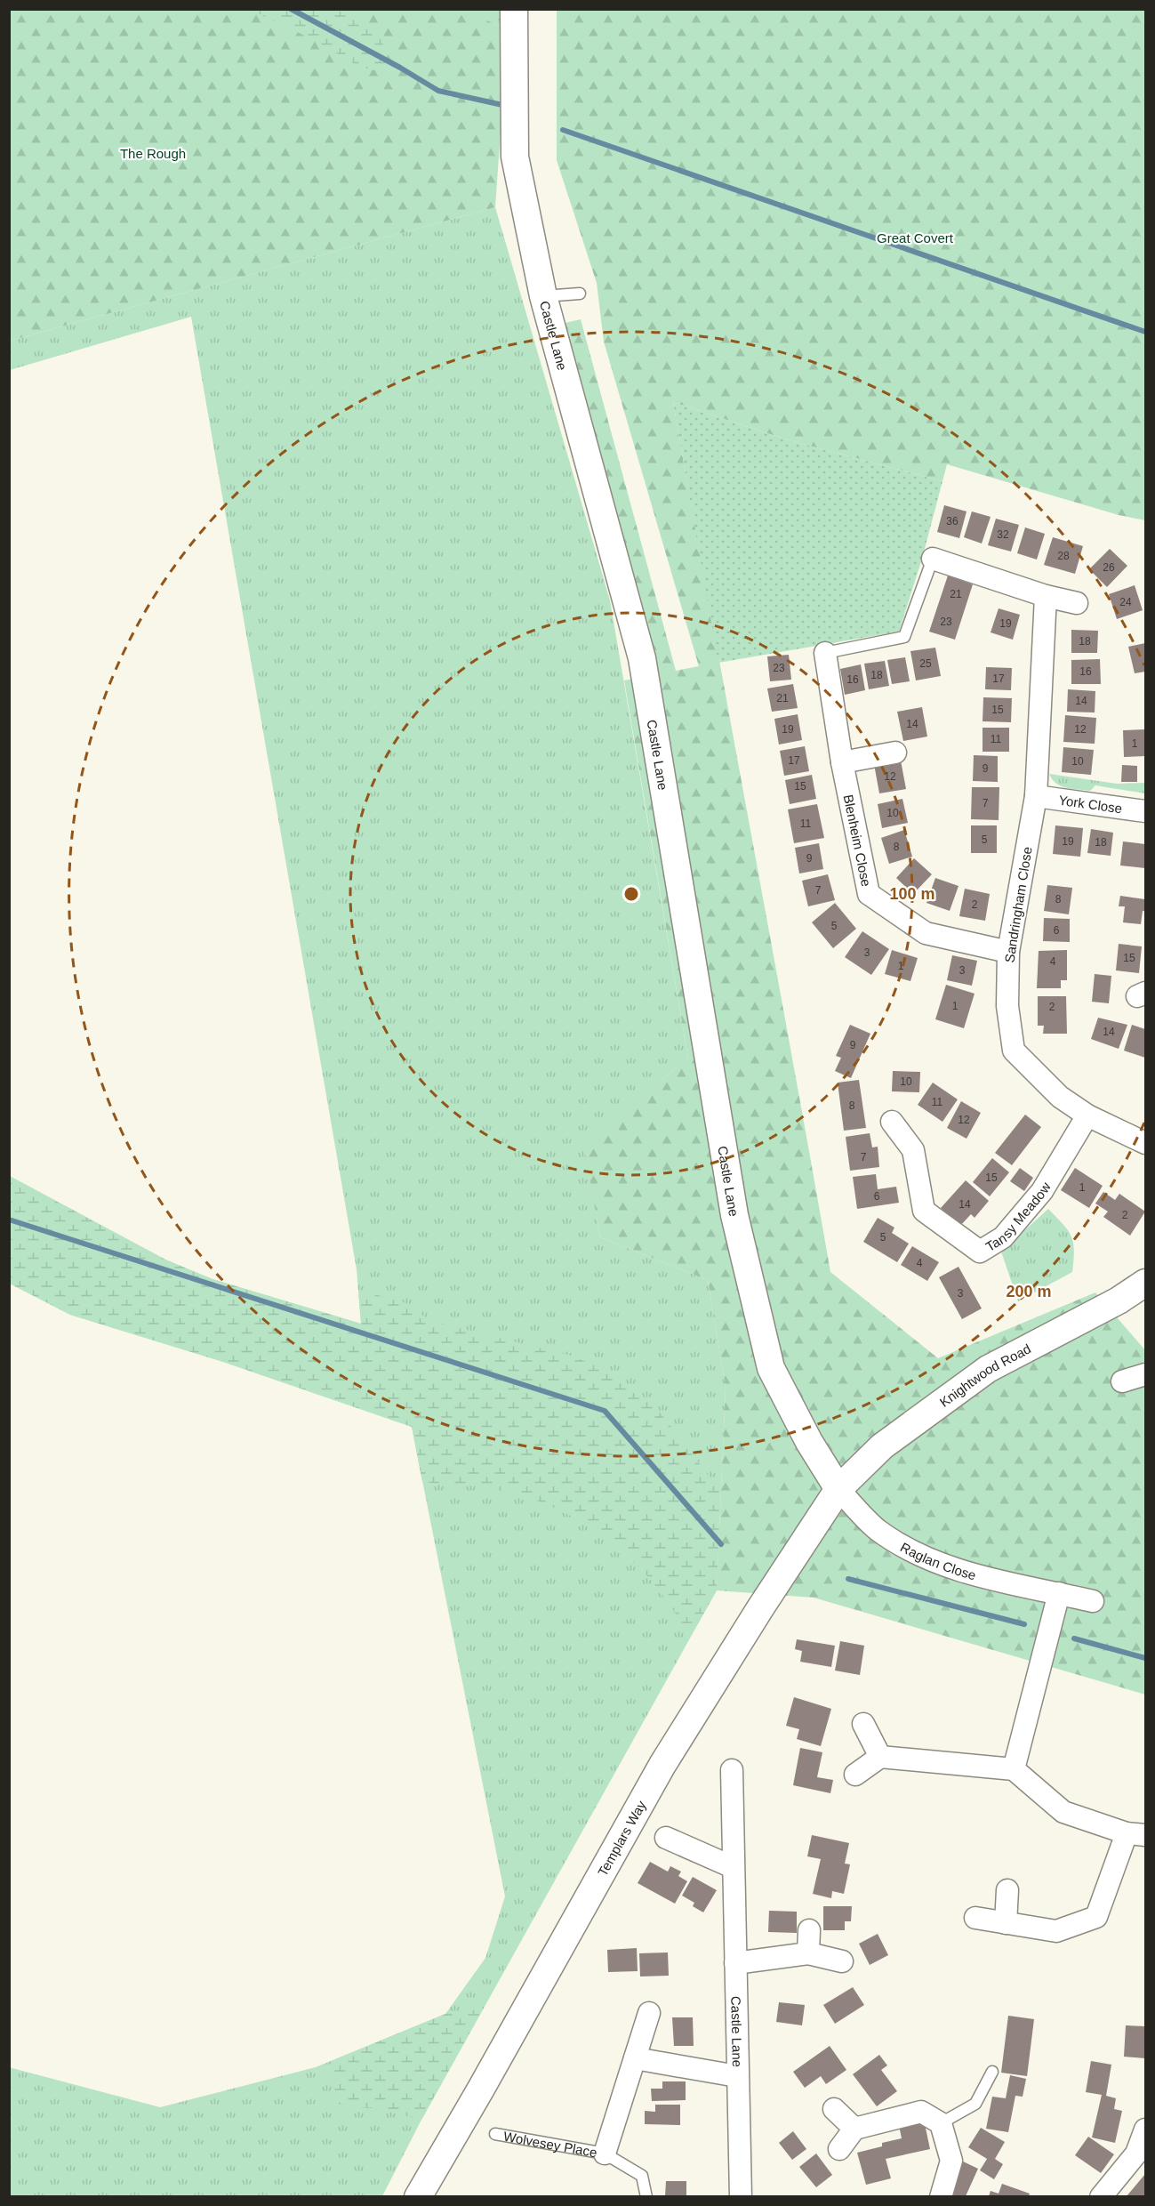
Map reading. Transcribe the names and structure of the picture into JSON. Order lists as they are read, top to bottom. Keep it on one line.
{"streets":{"street":["Castle Lane","York Close","Blenheim Close","Sandringham Close","Tansy Meadow","Knightwood Road","Raglan Close","Templars Way","Wolvesey Place"]},"crossings":[["Castle Lane","Knightwood Road"],["Castle Lane","Raglan Close"],["Castle Lane","Templars Way"],["York Close","Sandringham Close"],["Blenheim Close","Sandringham Close"],["Sandringham Close","Tansy Meadow"],["Knightwood Road","Raglan Close"],["Knightwood Road","Templars Way"],["Raglan Close","Templars Way"]],"parks":["The Rough","Great Covert"],"house_numbers":["36","32","28","26","21","24","23","19","18","25","23","16","18","17","16","21","14","15","14","19","12","11","1","17","10","9","12","15","7","10","11","5","19","18","8","9","7","8","2","5","6","3","15","4","1","3","1","2","14","9","10","11","8","12","7","15","1","6","14","2","5","4","3"],"rings":["100 m","200 m"]}
